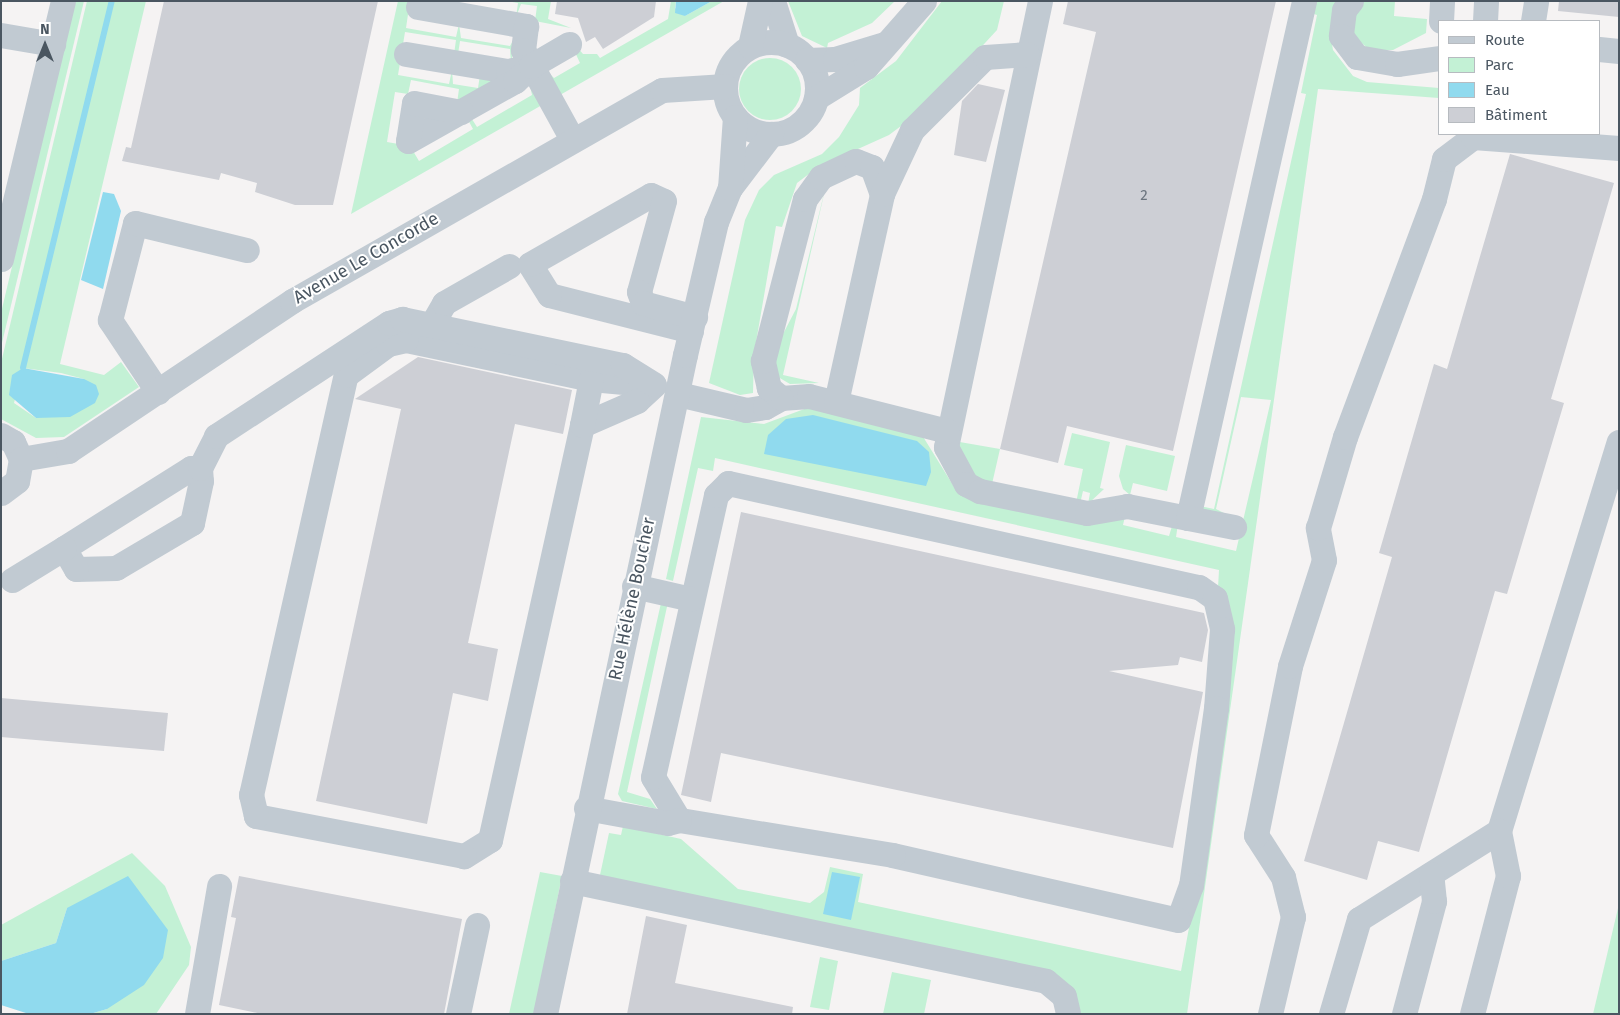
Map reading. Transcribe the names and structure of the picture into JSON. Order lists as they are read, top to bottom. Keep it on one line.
{"streets":{"street":["Avenue Le Concorde","Rue Hélène Boucher"]},"crossings":[["Avenue Le Concorde","Rue Hélène Boucher"]],"house_numbers":["2"],"legend":["Route","Parc","Eau","Bâtiment"],"north":"top"}
